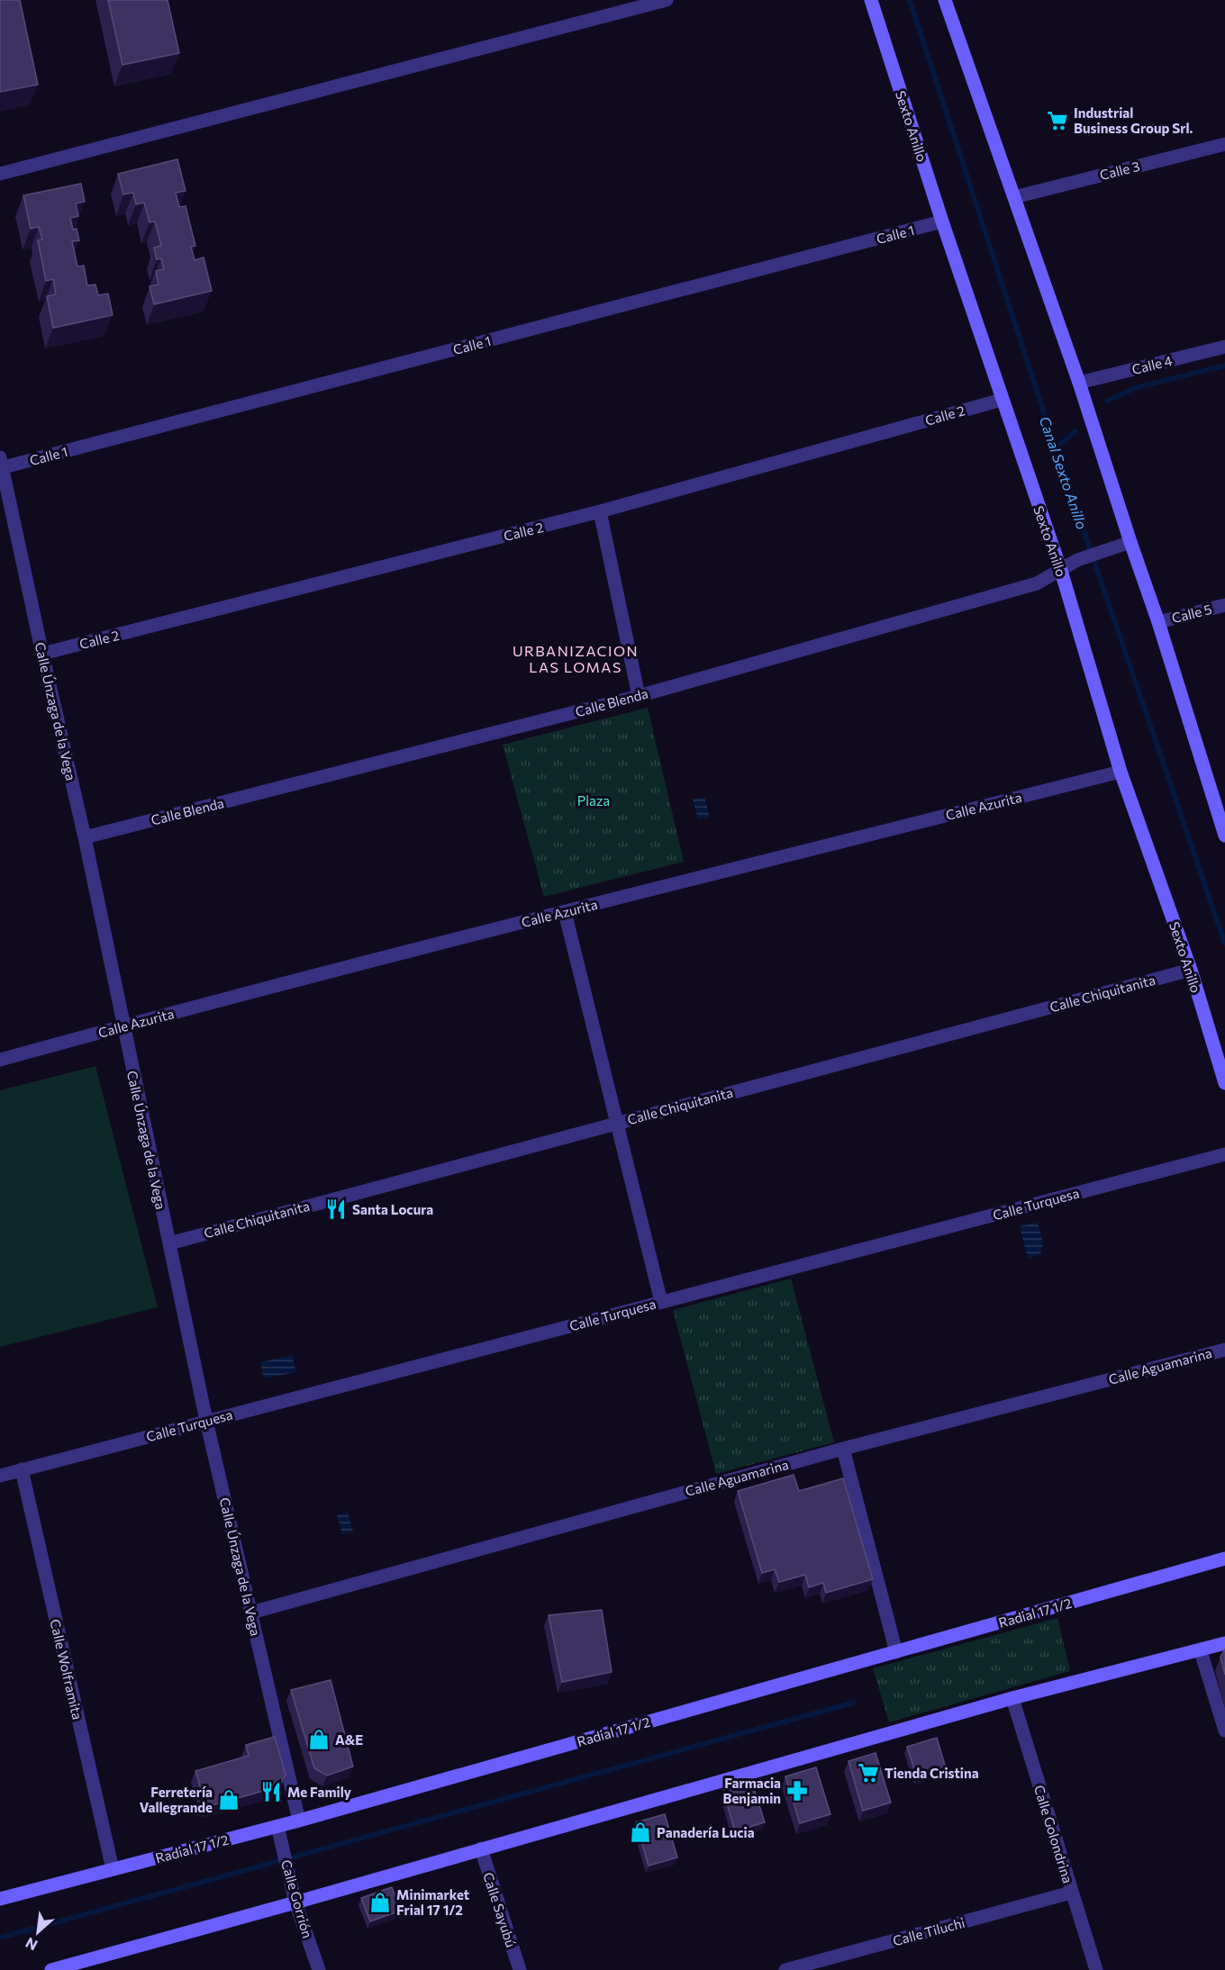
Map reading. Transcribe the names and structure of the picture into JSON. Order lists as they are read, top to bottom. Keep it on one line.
{"streets":{"main road":["Sexto Anillo","Radial 17 1/2"],"street":["Calle 3","Calle 1","Calle 4","Calle 2","Calle 5","Calle Blenda","Calle Únzaga de la Vega","Calle Azurita","Calle Chiquitanita","Calle Turquesa","Calle Aguamarina","Calle Wolframita","Calle Golondrina","Calle Gorrión","Calle Sayubú","Calle Tiluchi"]},"crossings":[["Sexto Anillo","Calle 1"],["Sexto Anillo","Calle 2"],["Sexto Anillo","Calle Blenda"],["Sexto Anillo","Calle Azurita"],["Sexto Anillo","Calle Chiquitanita"],["Calle 1","Calle Únzaga de la Vega"],["Calle 2","Calle Únzaga de la Vega"],["Calle Blenda","Calle Únzaga de la Vega"],["Calle Únzaga de la Vega","Calle Azurita"],["Calle Únzaga de la Vega","Calle Chiquitanita"],["Calle Únzaga de la Vega","Calle Turquesa"],["Calle Únzaga de la Vega","Calle Aguamarina"],["Calle Únzaga de la Vega","Radial 17 1/2"],["Calle Turquesa","Calle Wolframita"],["Radial 17 1/2","Calle Wolframita"],["Radial 17 1/2","Calle Gorrión"],["Calle Golondrina","Calle Tiluchi"]],"districts":["URBANIZACION LAS LOMAS"],"water":["Canal Sexto Anillo"],"parks":["Plaza"],"places":{"supermarket":["Industrial Business Group Srl.","Tienda Cristina"],"restaurant":["Santa Locura","Me Family"],"shop":["A&E","Ferretería Vallegrande","Panadería Lucia","Minimarket Frial 17 1/2"],"pharmacy":["Farmacia Benjamin"]},"north":"bottom left"}
